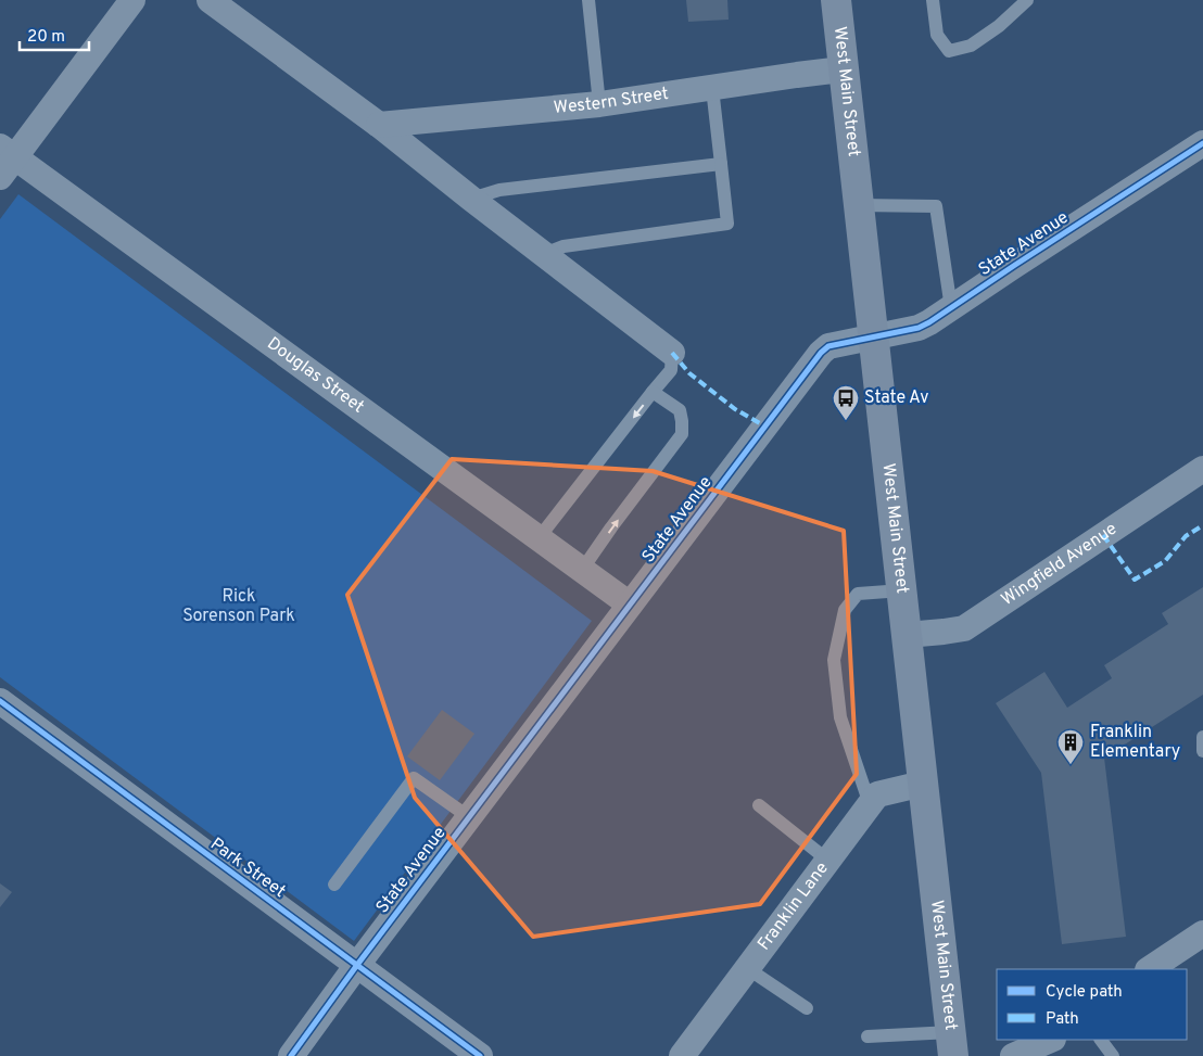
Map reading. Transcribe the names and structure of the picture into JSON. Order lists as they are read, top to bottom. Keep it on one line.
{"streets":{"main road":["West Main Street"],"street":["Western Street","State Avenue","Douglas Street","Wingfield Avenue","Park Street","Franklin Lane"]},"crossings":[["West Main Street","Western Street"],["West Main Street","State Avenue"],["West Main Street","Wingfield Avenue"],["West Main Street","Franklin Lane"],["State Avenue","Douglas Street"],["State Avenue","Park Street"]],"parks":["Rick Sorenson Park"],"places":{"bus stop":["State Av"],"building":["Franklin Elementary"]},"legend":["Cycle path","Path"],"scale_bar":"20 m"}
